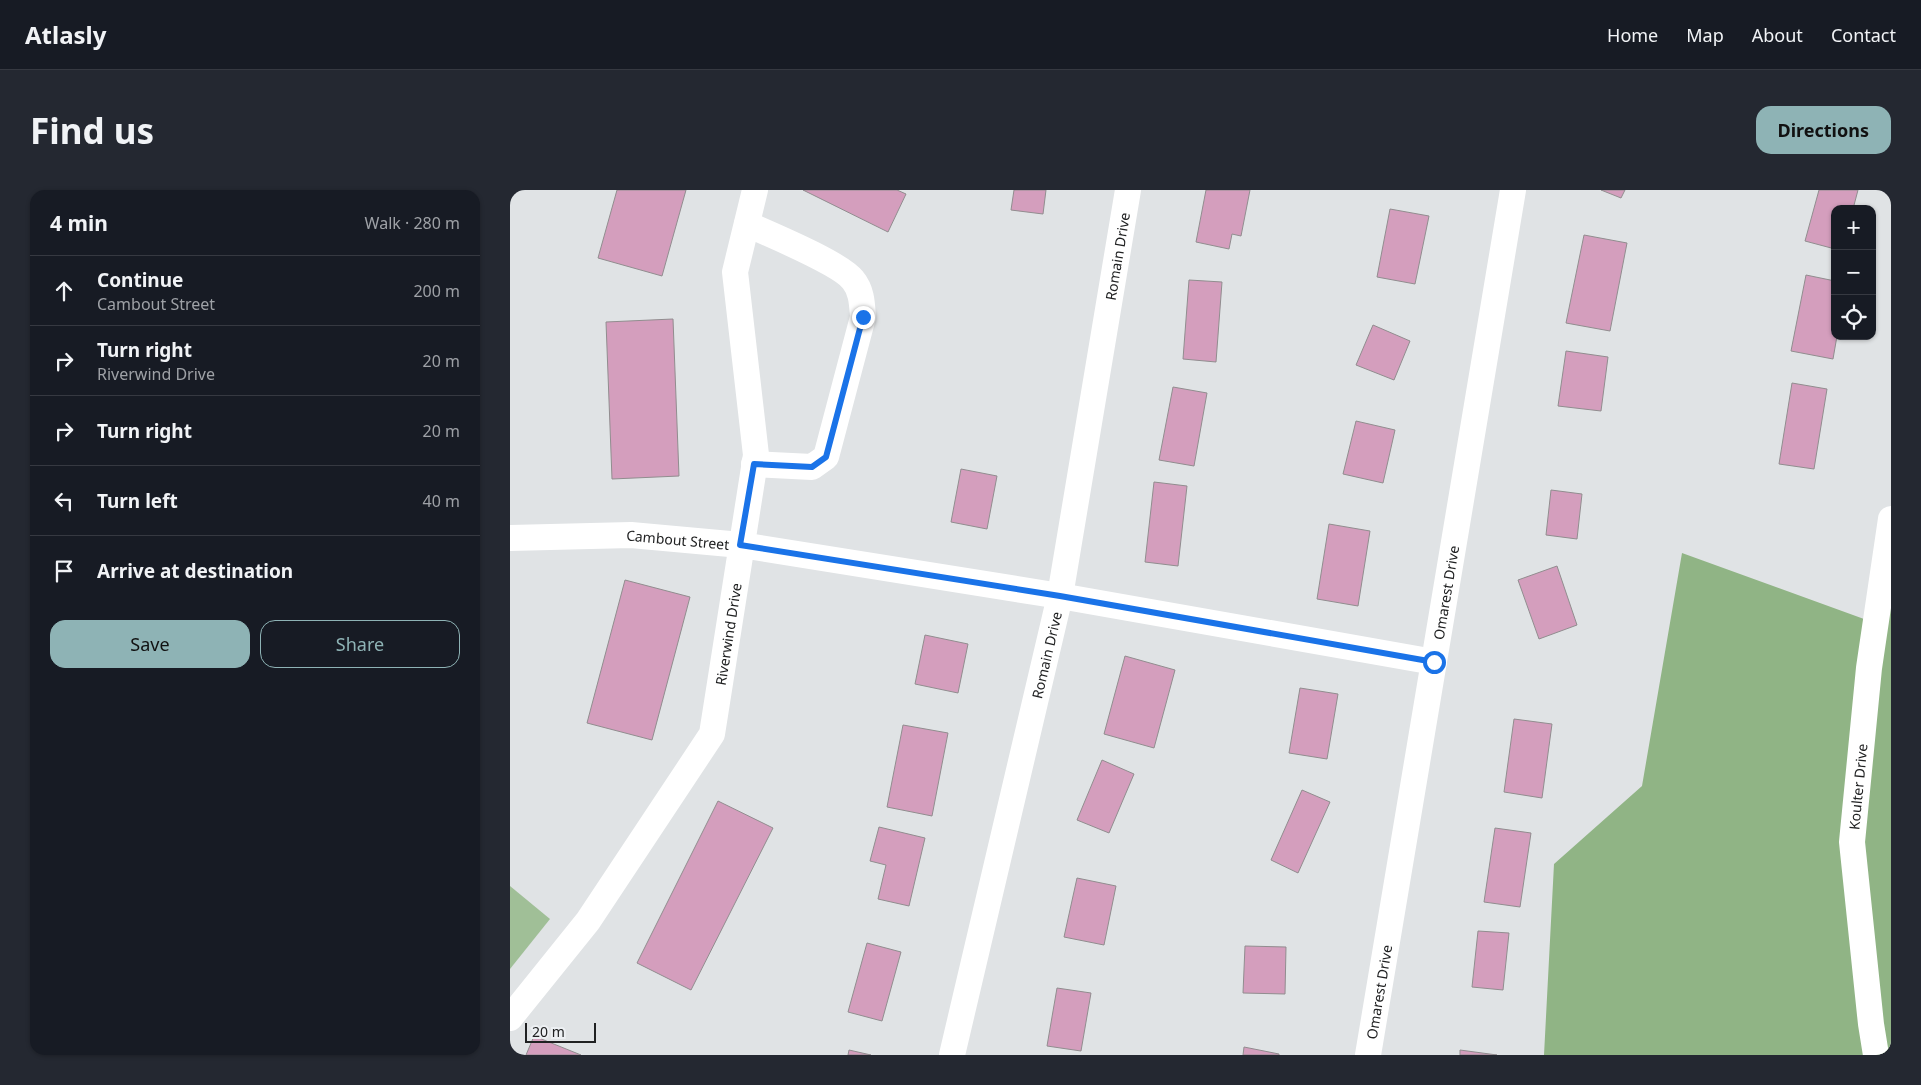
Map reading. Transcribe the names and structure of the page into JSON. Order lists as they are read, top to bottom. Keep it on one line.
{"streets":{"street":["Romain Drive","Cambout Street","Omarest Drive","Riverwind Drive","Koulter Drive"]},"crossings":[["Romain Drive","Cambout Street"],["Cambout Street","Omarest Drive"],["Cambout Street","Riverwind Drive"]],"scale_bar":"20 m","page":{"header":"Atlasly","nav":["Home","Map","About","Contact"],"buttons":["Directions",["Save","Share"]],"title":"Find us","heading":["4 min","Walk · 280 m"],"map_buttons":["+","−"],"list":[["Continue","Cambout Street","200 m"],["Turn right","Riverwind Drive","20 m"],["Turn right","20 m"],["Turn left","40 m"],"Arrive at destination"],"scale":"20 m"}}
